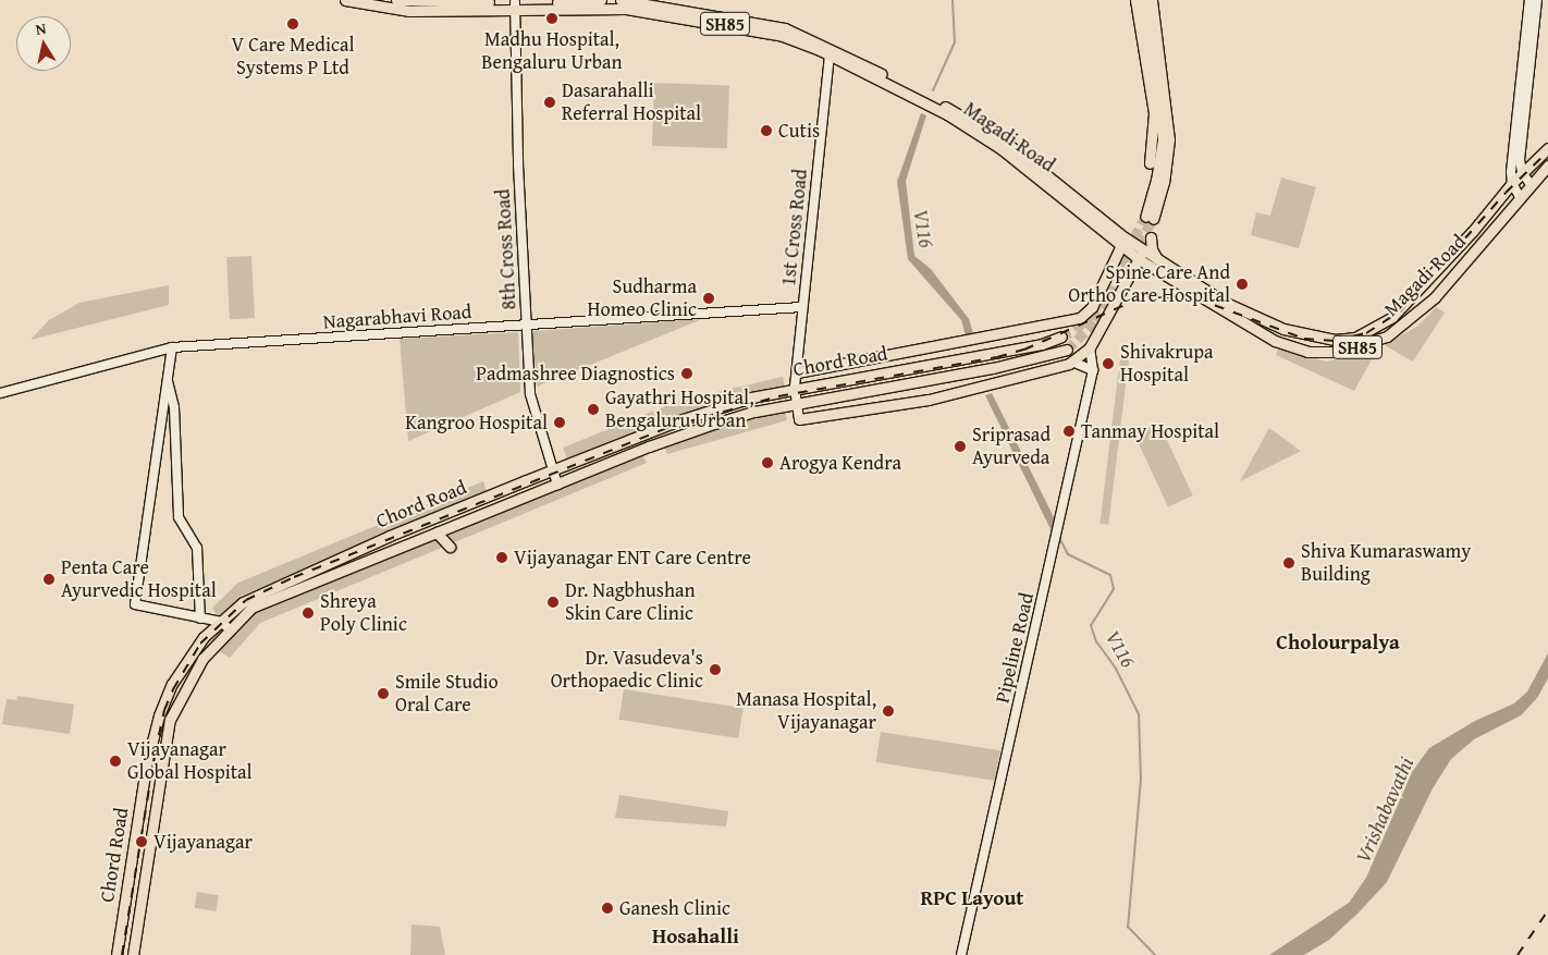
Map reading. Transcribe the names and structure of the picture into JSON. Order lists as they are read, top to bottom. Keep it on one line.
{"streets":{"main road":["SH85","Magadi Road","1st Cross Road","8th Cross Road","Nagarabhavi Road","Chord Road","Pipeline Road"]},"crossings":[["Magadi Road","1st Cross Road"],["Magadi Road","8th Cross Road"],["1st Cross Road","Nagarabhavi Road"],["1st Cross Road","Chord Road"],["8th Cross Road","Nagarabhavi Road"],["8th Cross Road","Chord Road"]],"districts":["Cholourpalya","RPC Layout","Hosahalli"],"water":["V116","Vrishabavathi"],"places":["Madhu Hospital, Bengaluru Urban","V Care Medical Systems P Ltd","Dasarahalli Referral Hospital","Cutis","Spine Care And Ortho Care Hospital","Sudharma Homeo Clinic","Shivakrupa Hospital","Padmashree Diagnostics","Gayathri Hospital, Bengaluru Urban","Kangroo Hospital","Tanmay Hospital","Sriprasad Ayurveda","Arogya Kendra","Vijayanagar ENT Care Centre","Shiva Kumaraswamy Building","Penta Care Ayurvedic Hospital","Dr. Nagbhushan Skin Care Clinic","Shreya Poly Clinic","Dr. Vasudeva's Orthopaedic Clinic","Smile Studio Oral Care","Manasa Hospital, Vijayanagar","Vijayanagar Global Hospital","Vijayanagar","Ganesh Clinic"],"north":"top"}
